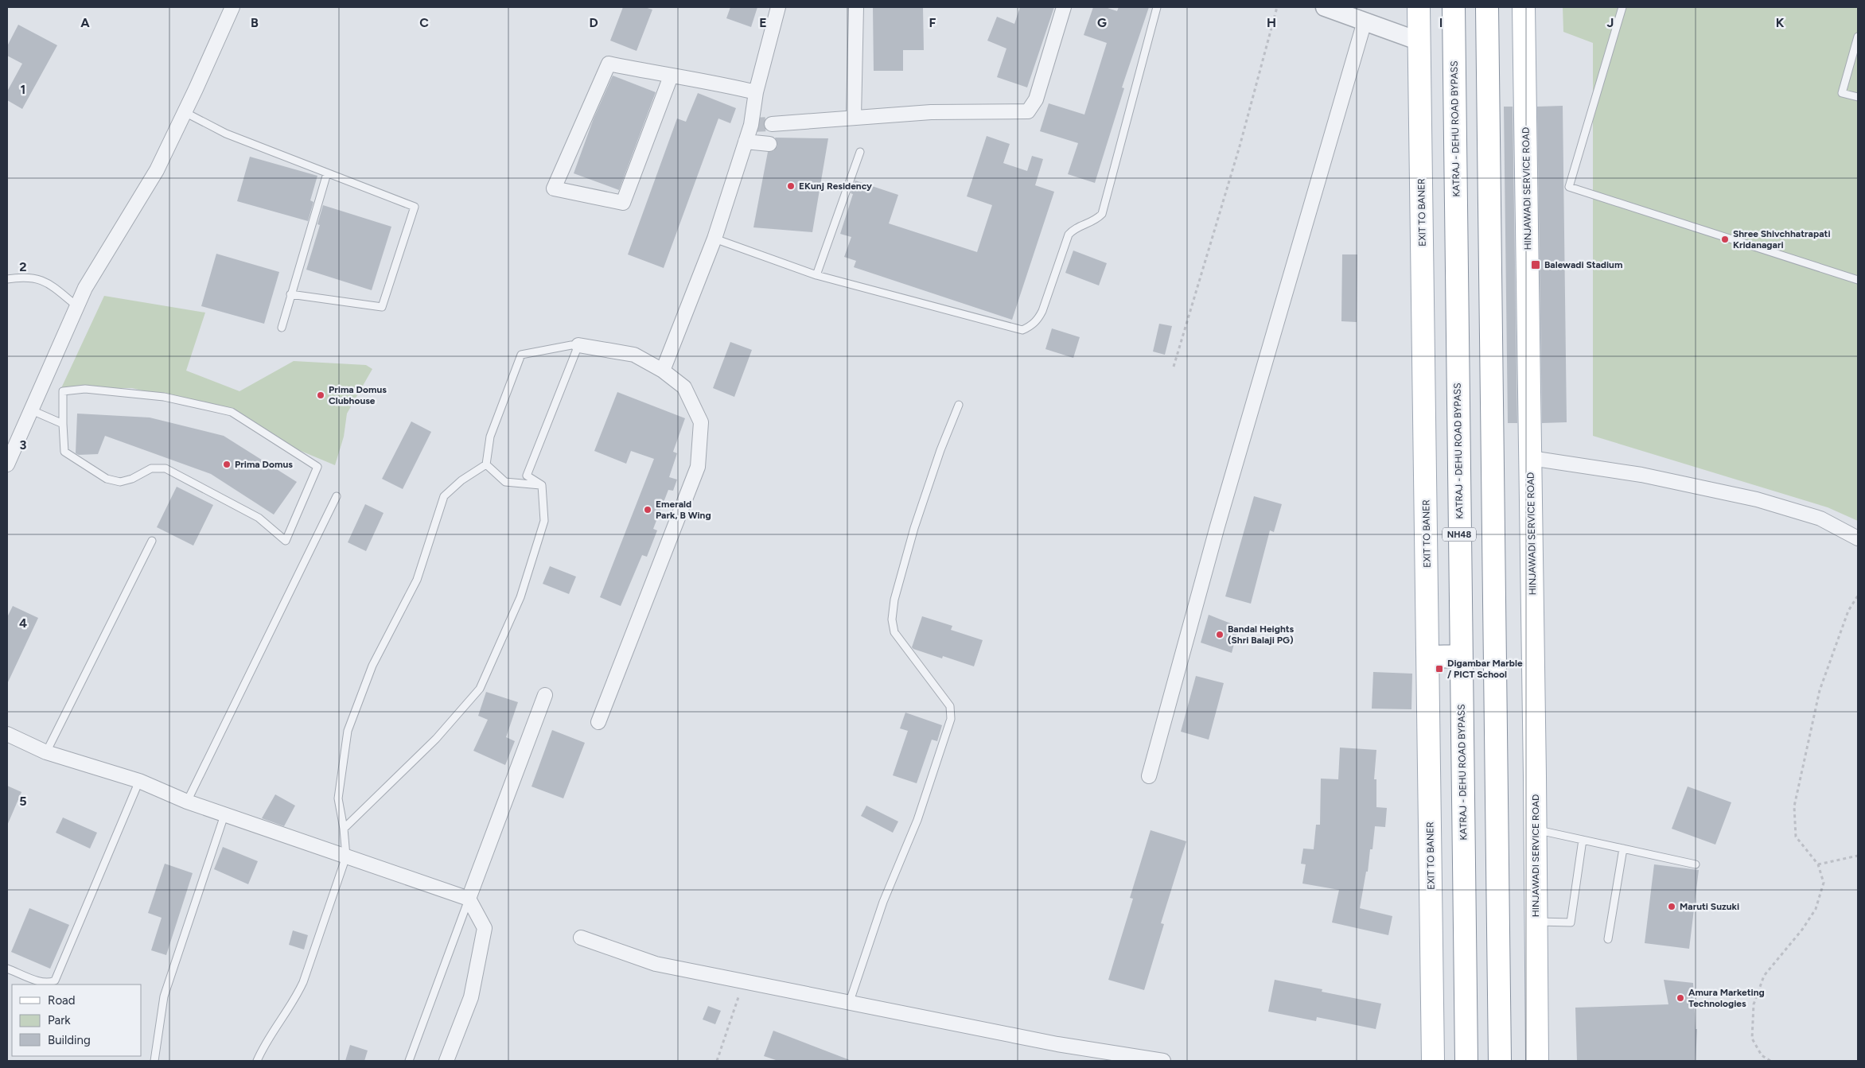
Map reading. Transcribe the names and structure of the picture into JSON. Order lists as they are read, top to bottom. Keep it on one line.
{"streets":{"main road":["KATRAJ - DEHU ROAD BYPASS","HINJAWADI SERVICE ROAD","EXIT TO BANER","NH48"]},"places":{"other":["EKunj Residency","Shree Shivchhatrapati Kridanagari","Prima Domus Clubhouse","Prima Domus","Emerald Park, B Wing","Bandal Heights (Shri Balaji PG)","Maruti Suzuki","Amura Marketing Technologies"],"transit":["Balewadi Stadium","Digambar Marble / PICT School"]},"legend":["Road","Park","Building"],"grid":{"columns":["A","B","C","D","E","F","G","H","I","J","K"],"rows":["1","2","3","4","5"]}}
